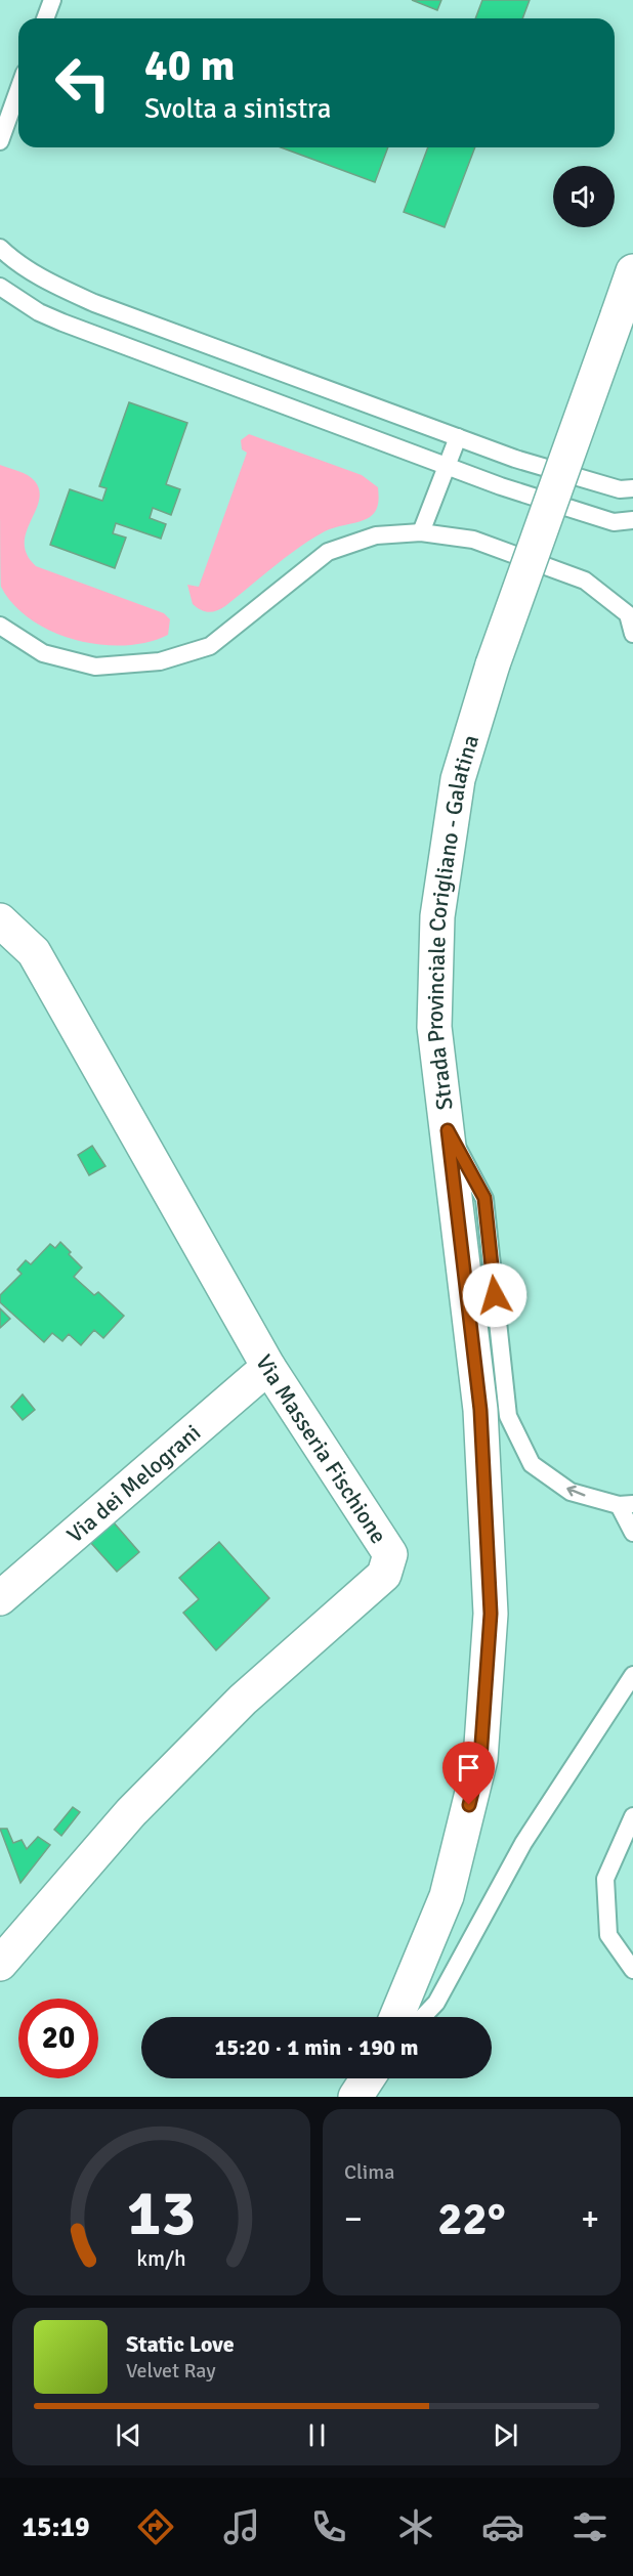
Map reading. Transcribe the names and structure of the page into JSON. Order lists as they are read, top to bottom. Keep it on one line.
{"streets":{"main road":["Strada Provinciale Corigliano - Galatina","Via Masseria Fischione","Via dei Melograni"]},"crossings":[["Via Masseria Fischione","Via dei Melograni"]],"page":{"turn":["40 m","Svolta a sinistra"],"limit":"20","trip":"15:20 · 1 min · 190 m","tile":"Clima","heat":["−","22°","+"],"song":["Static Love","Velvet Ray"],"tabs":"15:19","gauge":["13","km/h"]}}
